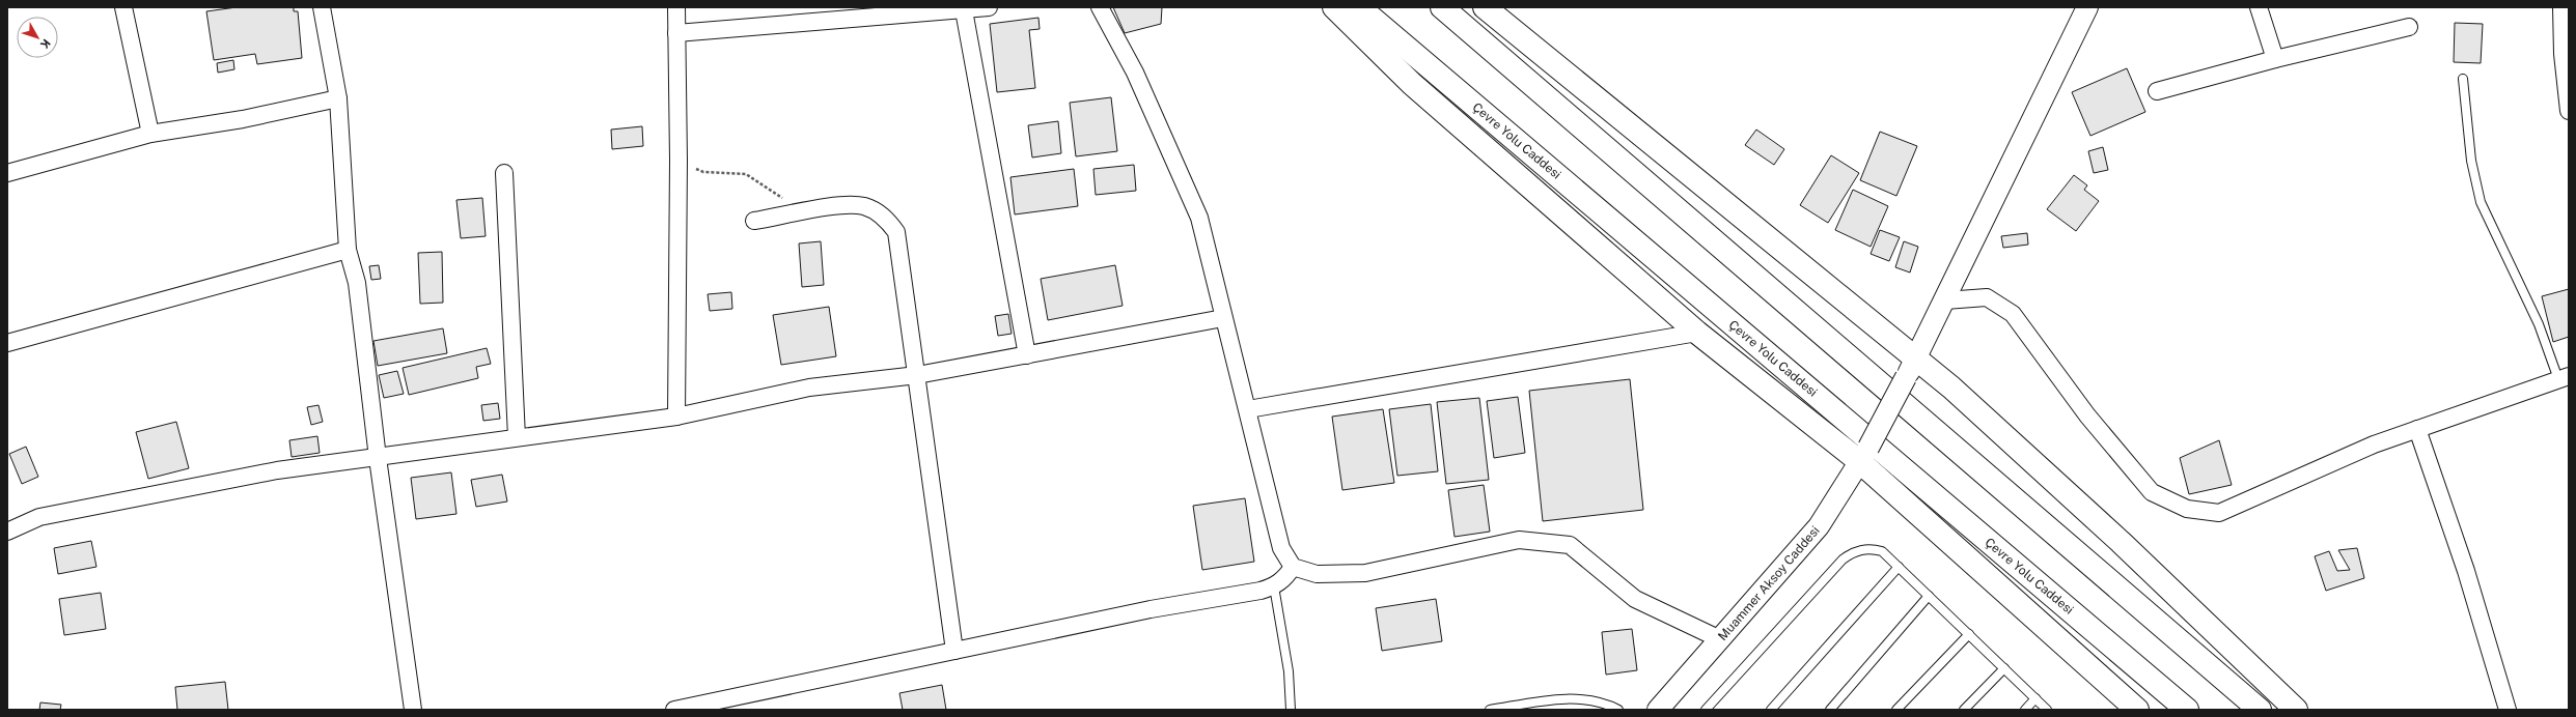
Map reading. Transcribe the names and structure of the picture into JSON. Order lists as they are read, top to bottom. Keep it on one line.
{"streets":{"highway":["Çevre Yolu Caddesi"],"street":["Muammer Aksoy Caddesi"]},"north":"bottom right"}
